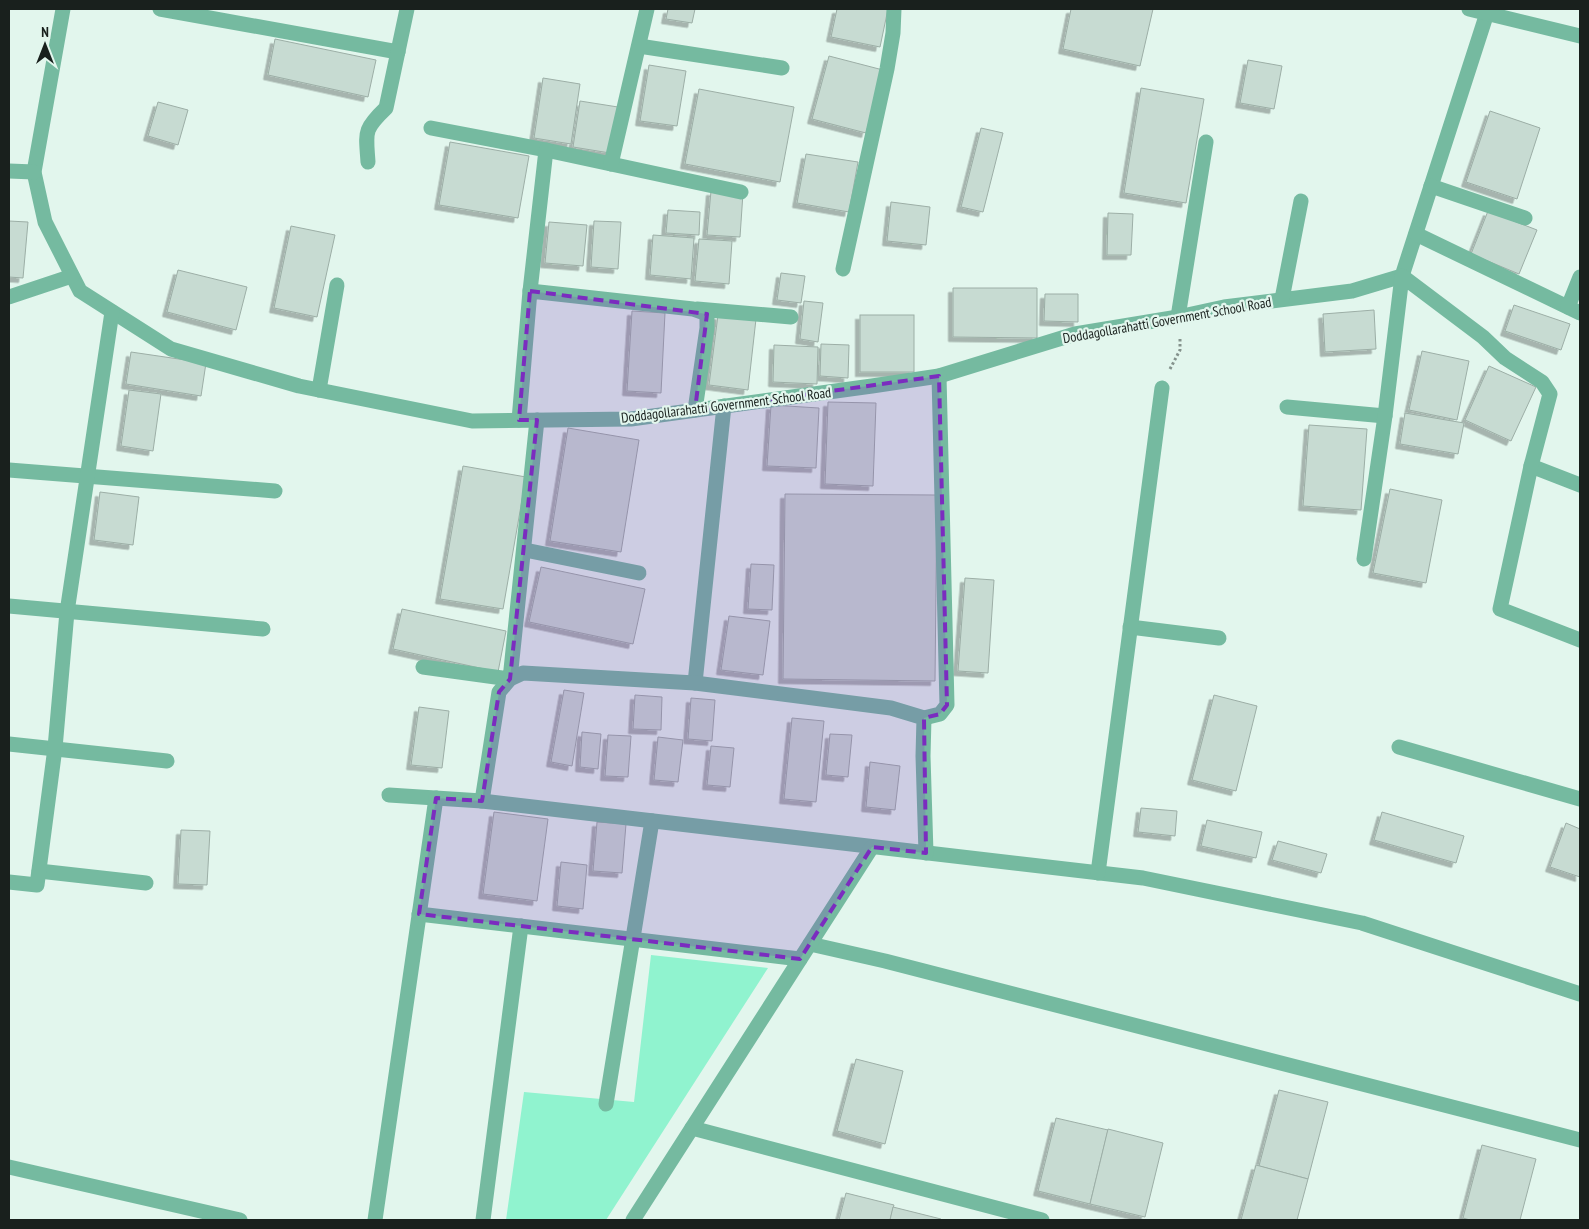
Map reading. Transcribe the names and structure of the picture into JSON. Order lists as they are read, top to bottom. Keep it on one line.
{"streets":{"street":["Doddagollarahatti Government School Road"]},"north":"top"}
